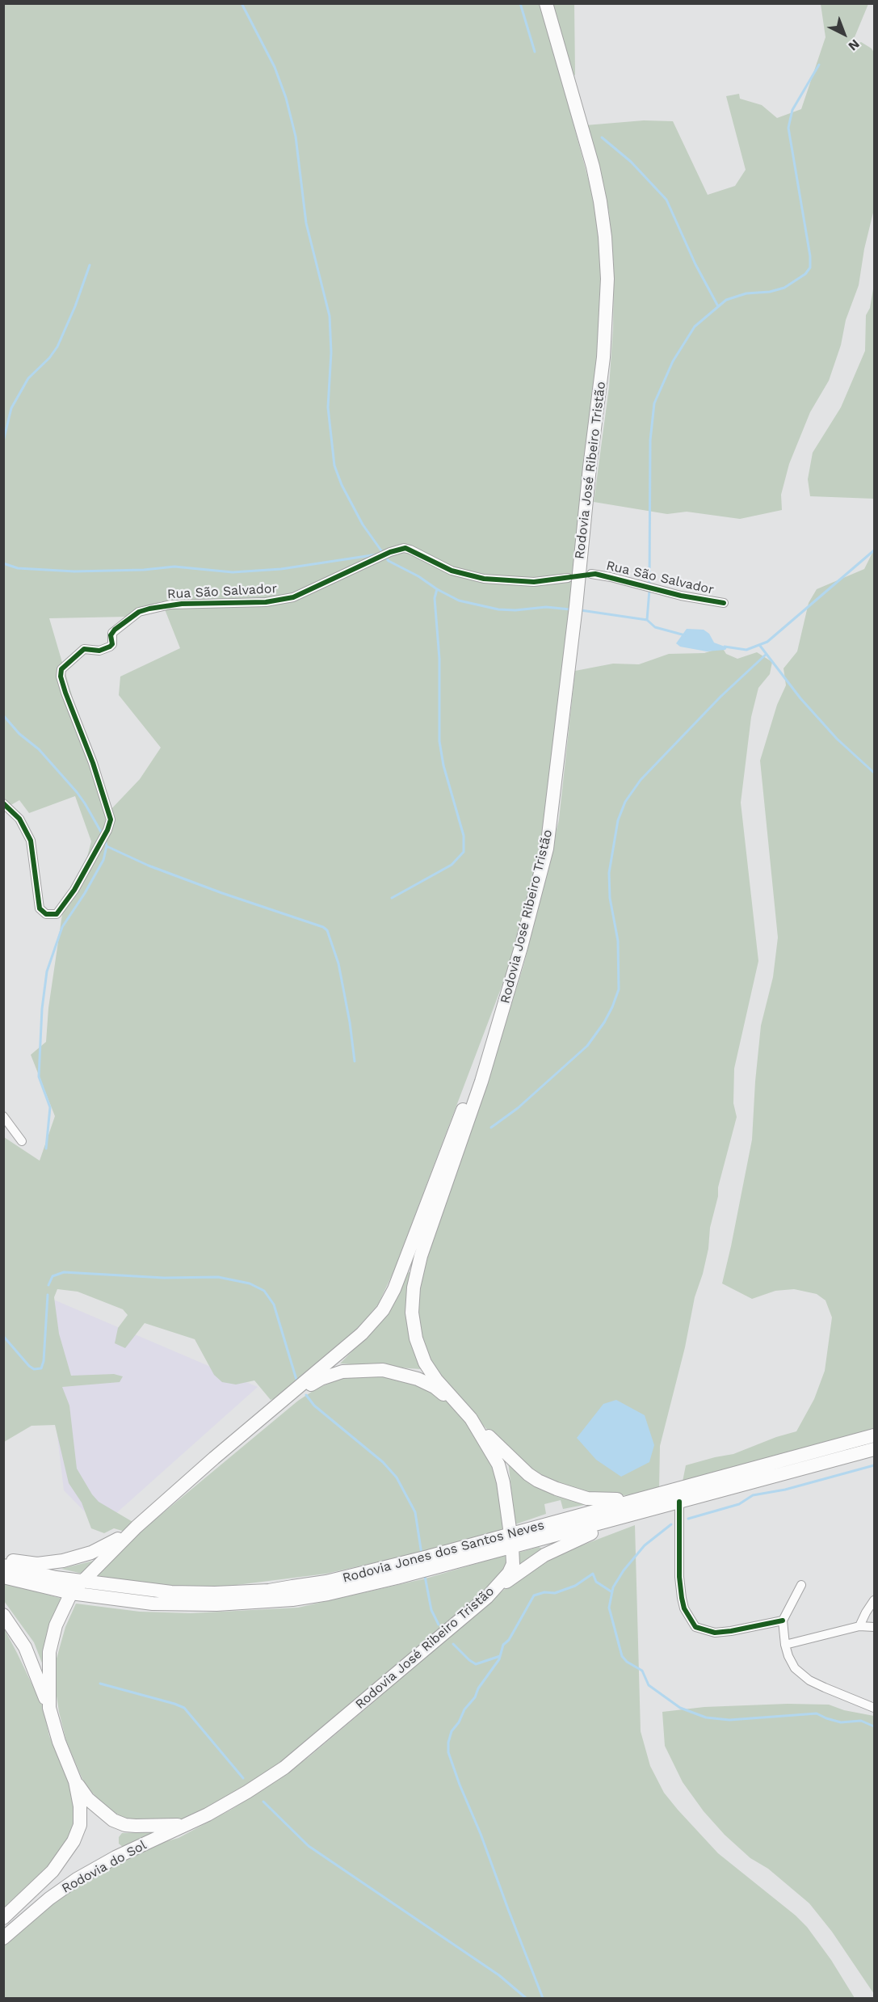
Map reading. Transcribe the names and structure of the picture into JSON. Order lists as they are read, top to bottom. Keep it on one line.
{"streets":{"main road":["Rodovia José Ribeiro Tristão","Rodovia Jones dos Santos Neves","Rodovia do Sol"],"street":["Rua São Salvador"]},"crossings":[["Rodovia José Ribeiro Tristão","Rodovia Jones dos Santos Neves"],["Rodovia José Ribeiro Tristão","Rodovia do Sol"]],"north":"bottom right"}
